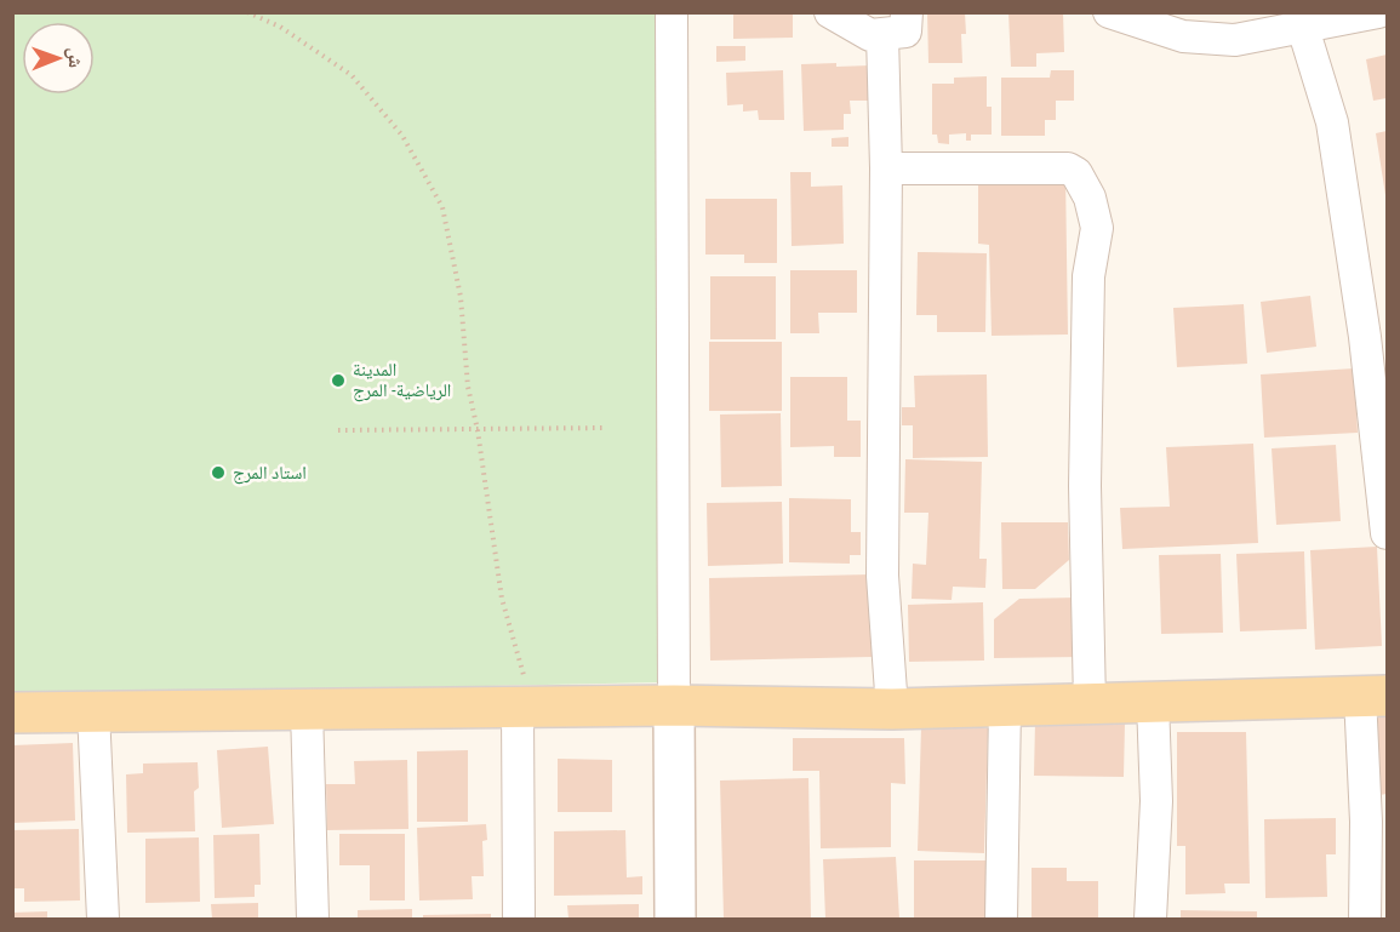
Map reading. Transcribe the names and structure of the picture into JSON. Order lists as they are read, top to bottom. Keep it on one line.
{"places":["المدينة الرياضية- المرج","استاد المرج"],"north":"right"}
